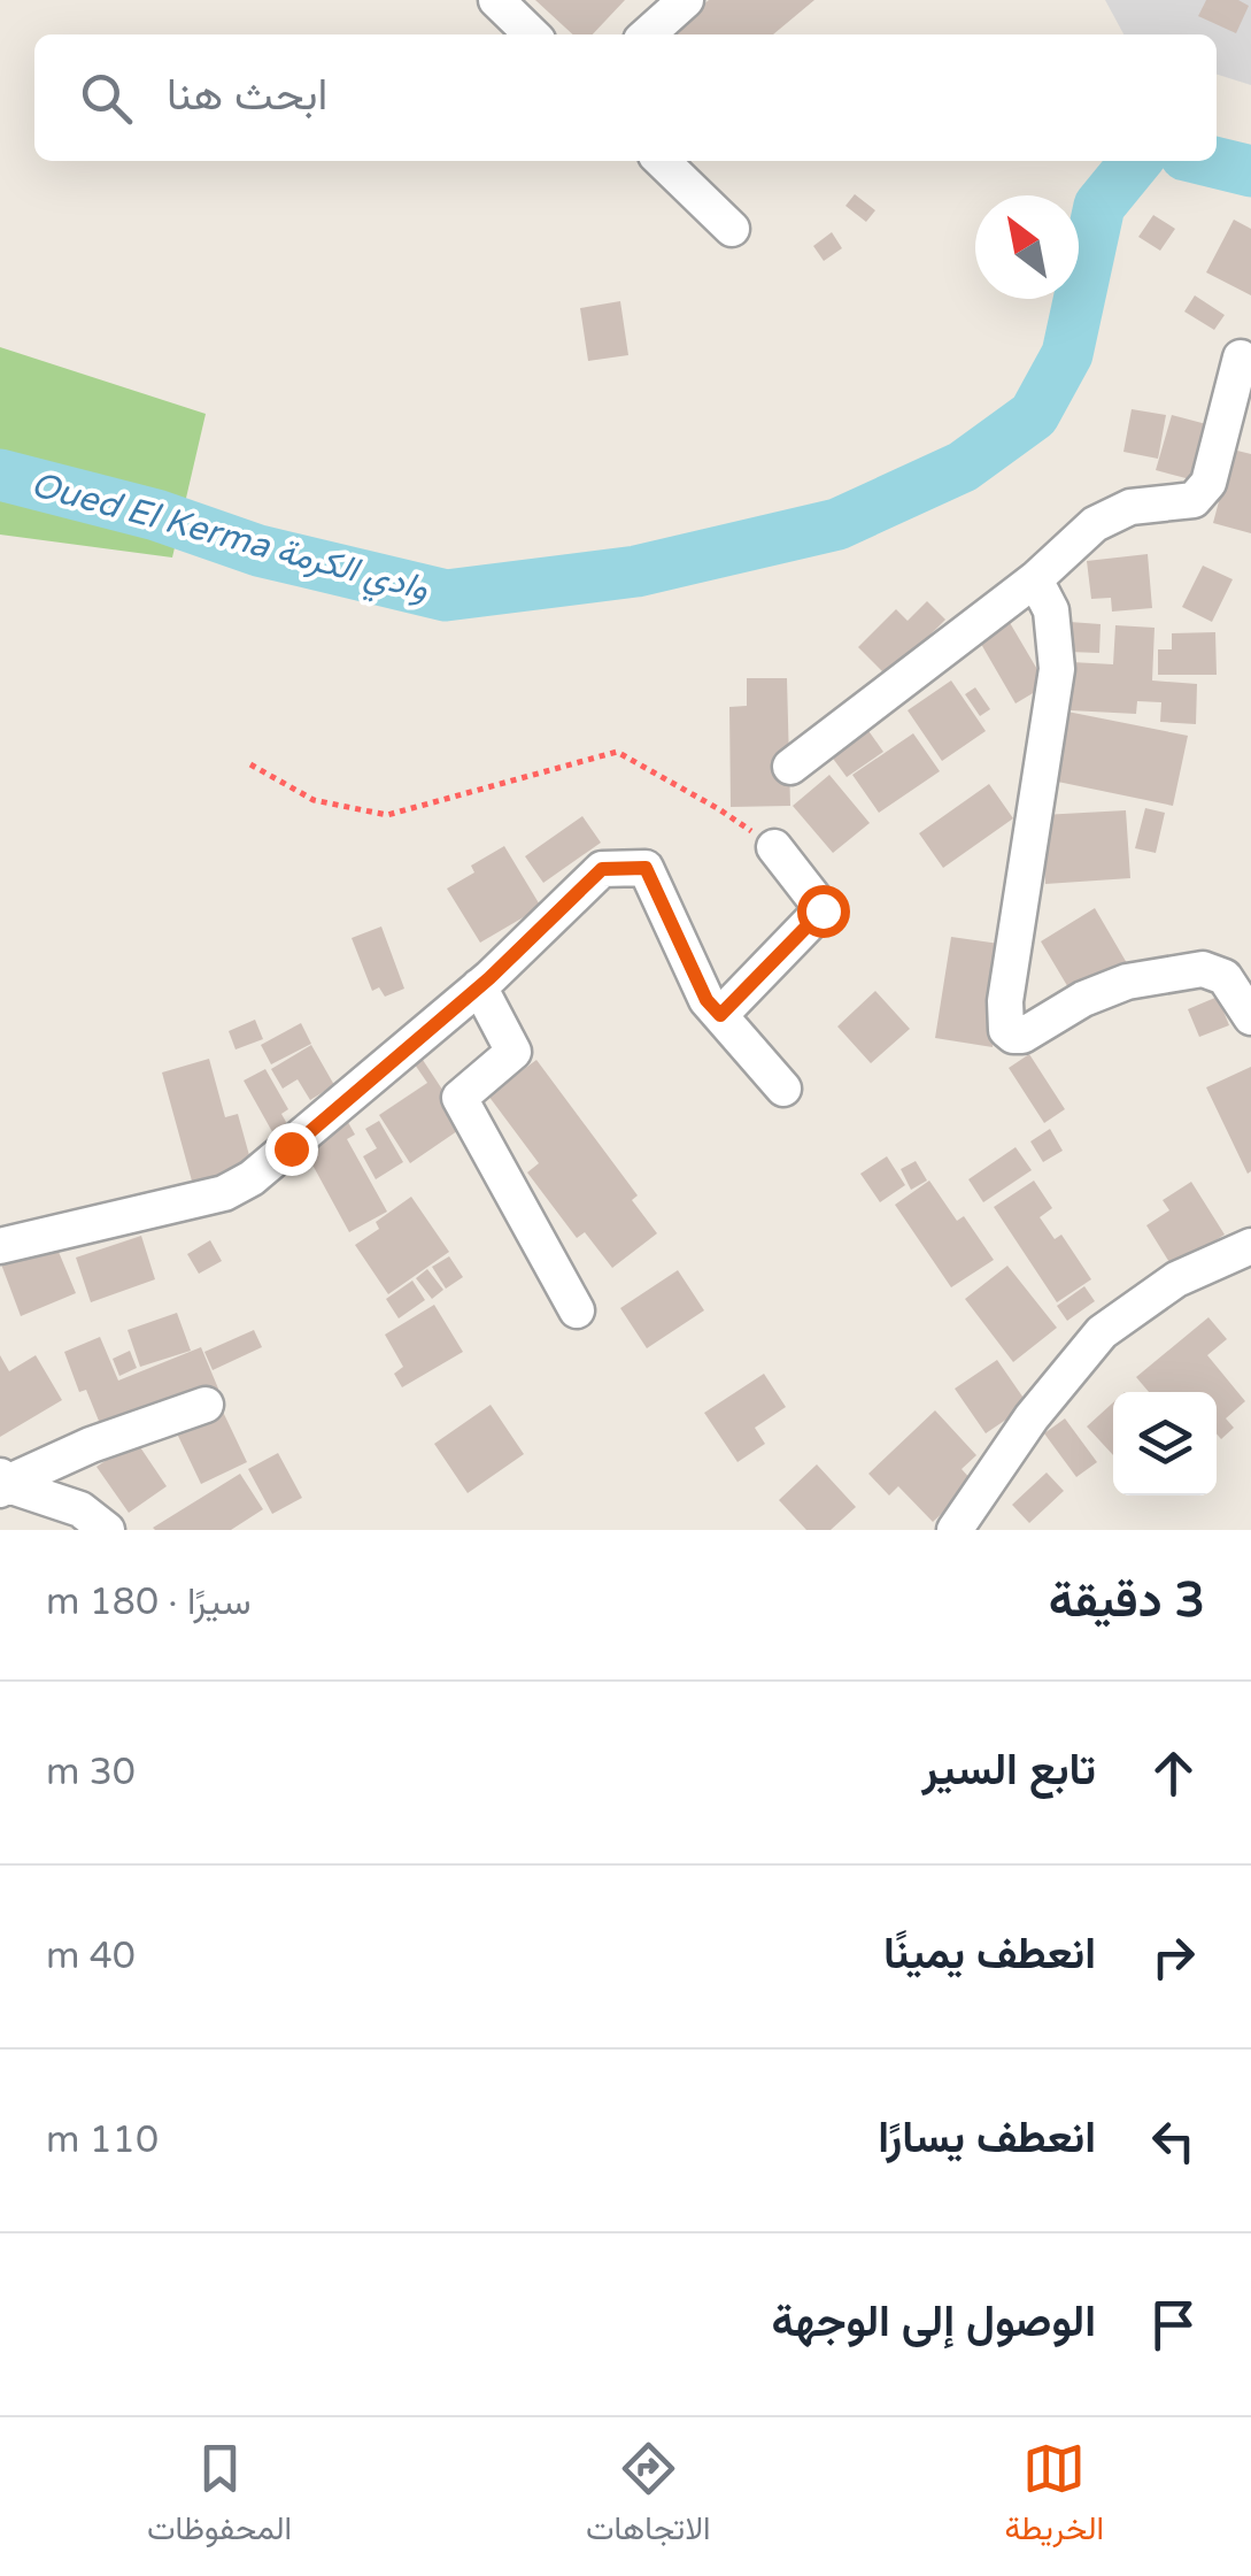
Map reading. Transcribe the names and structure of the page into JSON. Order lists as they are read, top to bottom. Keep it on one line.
{"water":["Oued El Kerma وادي الكرمة"],"north":"top left","page":{"search":"ابحث هنا","heading":["3 دقيقة","سيرًا · 180 m"],"list":[["تابع السير","30 m"],["انعطف يمينًا","40 m"],["انعطف يسارًا","110 m"],"الوصول إلى الوجهة"],"nav":["الخريطة","الاتجاهات","المحفوظات"]}}
